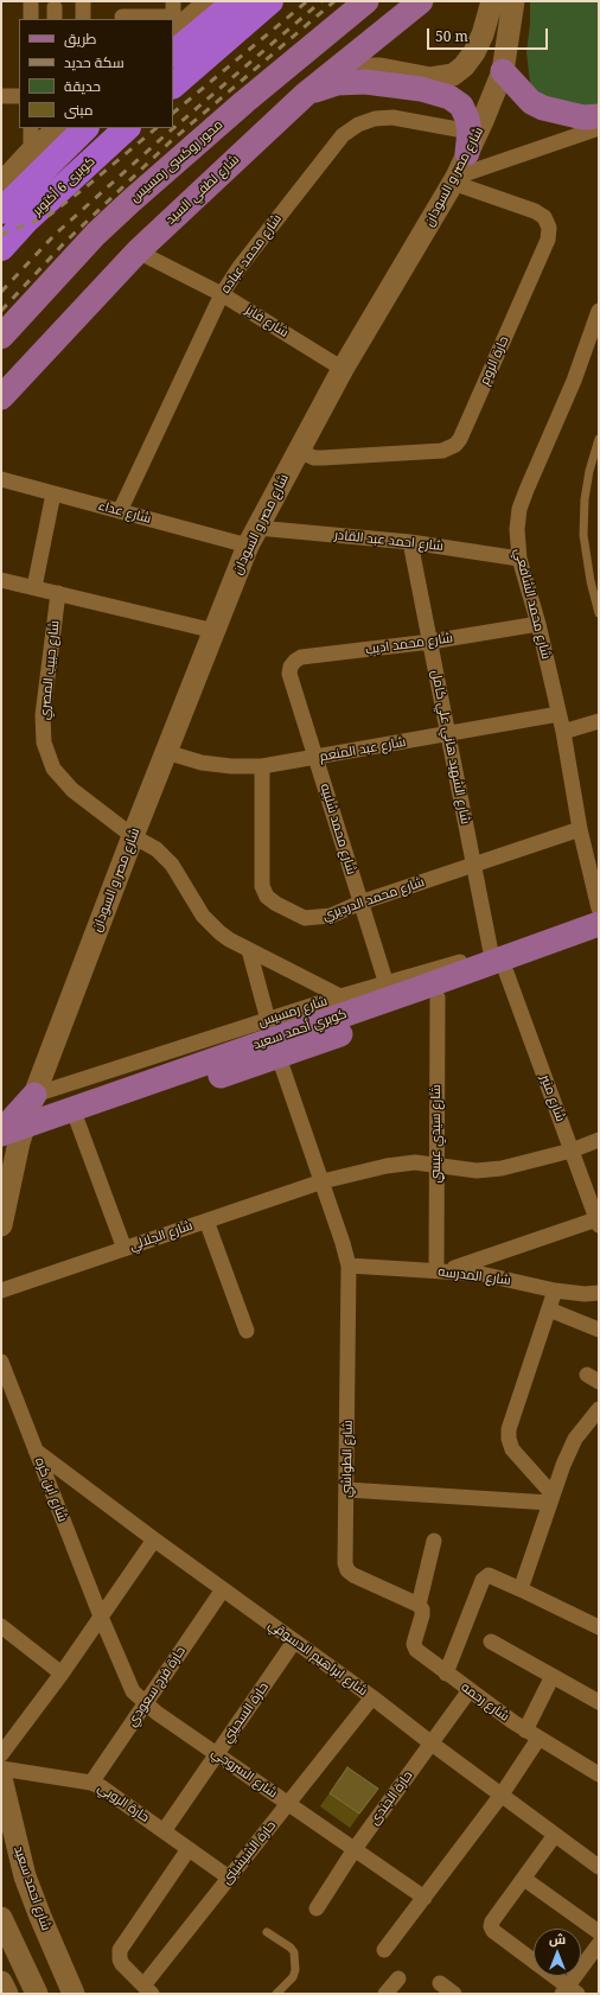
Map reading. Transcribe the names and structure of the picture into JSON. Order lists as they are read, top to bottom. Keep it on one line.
{"streets":{"highway":["كوبرى 6 أكتوبر"],"main road":["محور روكسى رمسيس","شارع مصر و السودان","شارع لطفي السيد","كوبري أحمد سعيد","شارع احمد سعيد"],"street":["شارع محمد عباده","شارع فايز","حارة الروم","شارع عداء","شارع احمد عبد القادر","شارع محمد الشافعي","شارع محمد اديب","شارع حبيب المصري","شارع الشهيد هاني علي كامل","شارع عبد المنعم","شارع محمد شلبيه","شارع محمد الدرديري","شارع رمسيس","شارع منير","شارع سيدي عيسي","شارع الجلالي","شارع المدرسه","شارع الطواشي","شارع ابن كره","شارع ابراهيم الدسوقي","حارة فرج سعودي","شارع رحمه","حارة السحيني","شارع السروجي","حارة الجندى","حارة الروبي","حارة الشيشينى"]},"crossings":[["شارع مصر و السودان","شارع محمد عباده"],["شارع مصر و السودان","شارع فايز"],["شارع مصر و السودان","حارة الروم"],["شارع مصر و السودان","شارع عداء"],["شارع مصر و السودان","شارع احمد عبد القادر"],["شارع مصر و السودان","شارع حبيب المصري"],["شارع مصر و السودان","شارع عبد المنعم"],["شارع مصر و السودان","شارع رمسيس"],["شارع لطفي السيد","شارع فايز"],["شارع محمد عباده","شارع فايز"],["شارع محمد عباده","شارع عداء"],["شارع عداء","شارع احمد عبد القادر"],["شارع احمد عبد القادر","شارع محمد الشافعي"],["شارع احمد عبد القادر","شارع الشهيد هاني علي كامل"],["شارع محمد الشافعي","شارع محمد اديب"],["شارع محمد الشافعي","شارع عبد المنعم"],["شارع محمد الشافعي","شارع محمد الدرديري"],["شارع محمد اديب","شارع الشهيد هاني علي كامل"],["شارع محمد اديب","شارع محمد شلبيه"],["شارع حبيب المصري","شارع رمسيس"],["شارع الشهيد هاني علي كامل","شارع عبد المنعم"],["شارع الشهيد هاني علي كامل","شارع محمد الدرديري"],["شارع الشهيد هاني علي كامل","شارع رمسيس"],["شارع عبد المنعم","شارع محمد شلبيه"],["شارع عبد المنعم","شارع محمد الدرديري"],["شارع محمد شلبيه","شارع محمد الدرديري"],["شارع محمد شلبيه","شارع رمسيس"],["شارع رمسيس","كوبري أحمد سعيد"],["كوبري أحمد سعيد","شارع سيدي عيسي"],["شارع منير","شارع الجلالي"],["شارع سيدي عيسي","شارع الجلالي"],["شارع سيدي عيسي","شارع المدرسه"],["شارع الجلالي","شارع الطواشي"],["شارع المدرسه","شارع الطواشي"],["شارع الطواشي","شارع رحمه"],["شارع ابن كره","شارع ابراهيم الدسوقي"],["شارع ابن كره","شارع السروجي"],["شارع ابراهيم الدسوقي","حارة فرج سعودي"],["شارع ابراهيم الدسوقي","حارة السحيني"],["شارع ابراهيم الدسوقي","حارة الجندى"],["شارع ابراهيم الدسوقي","حارة الشيشينى"],["حارة فرج سعودي","شارع السروجي"],["حارة فرج سعودي","حارة الروبي"],["شارع رحمه","حارة الجندى"],["حارة السحيني","شارع السروجي"],["حارة السحيني","حارة الروبي"],["شارع السروجي","حارة الجندى"],["شارع السروجي","حارة الشيشينى"],["حارة الروبي","حارة الشيشينى"]],"legend":["طريق","سكة حديد","حديقة","مبنى"],"scale_bar":"50 m","north":"top"}
